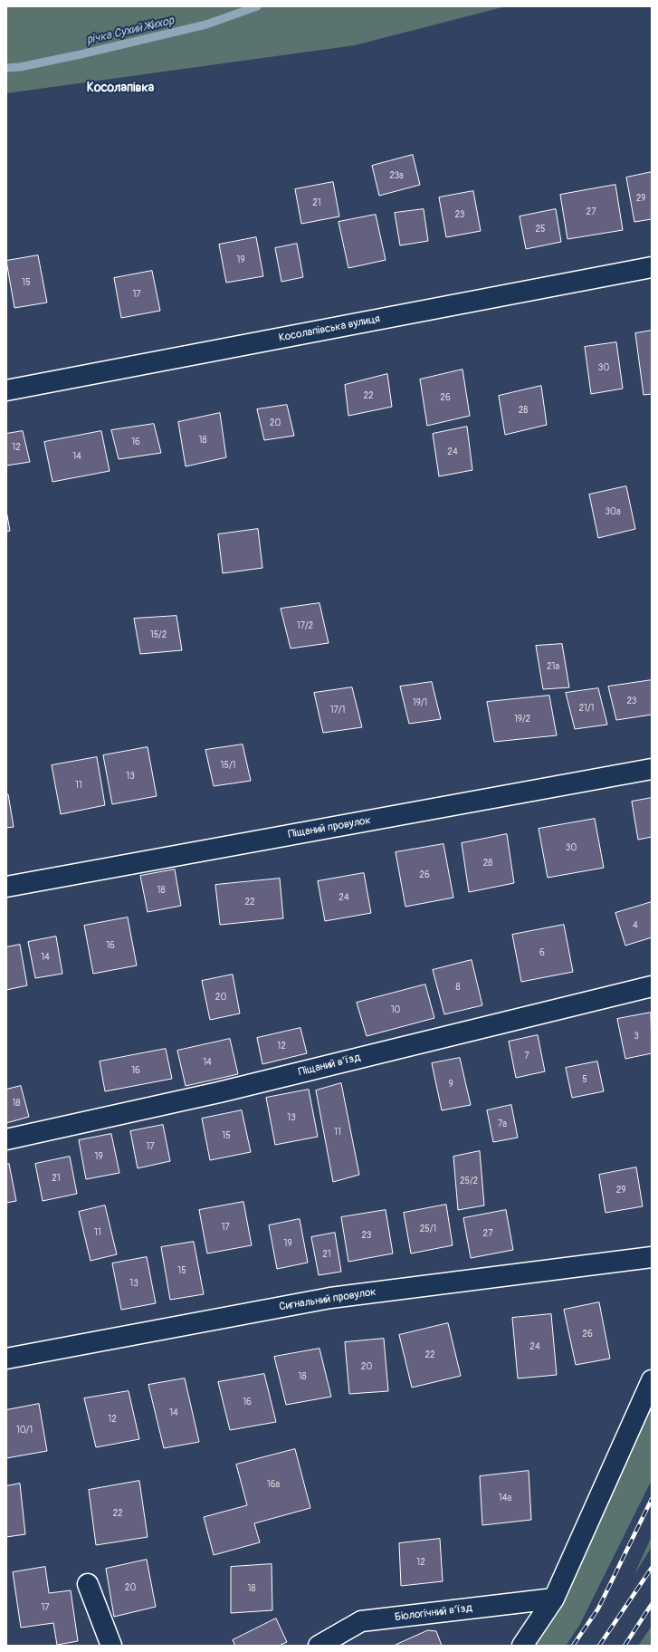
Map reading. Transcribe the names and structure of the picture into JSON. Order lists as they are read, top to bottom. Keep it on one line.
{"streets":{"street":["Косолапівська вулиця","Піщаний провулок","Піщаний в’їзд","Сигнальний провулок","Біологічний в’їзд"]},"districts":["Косолапівка"],"water":["річка Сухий Жихор"],"house_numbers":["23а","29","21","27","23","25","19","15","17","30","22","26","28","20","18","16","12","24","14","30а","17/2","15/2","21а","23","19/1","21/1","17/1","19/2","15/1","13","11","30","28","26","18","24","22","4","16","6","14","8","20","10","3","12","7","14","16","5","9","18","13","7а","11","15","17","19","21","25/2","29","17","25/1","11","27","23","19","21","15","13","26","24","22","20","18","16","14","12","10/1","16а","14а","22","12","20","18","17"]}
